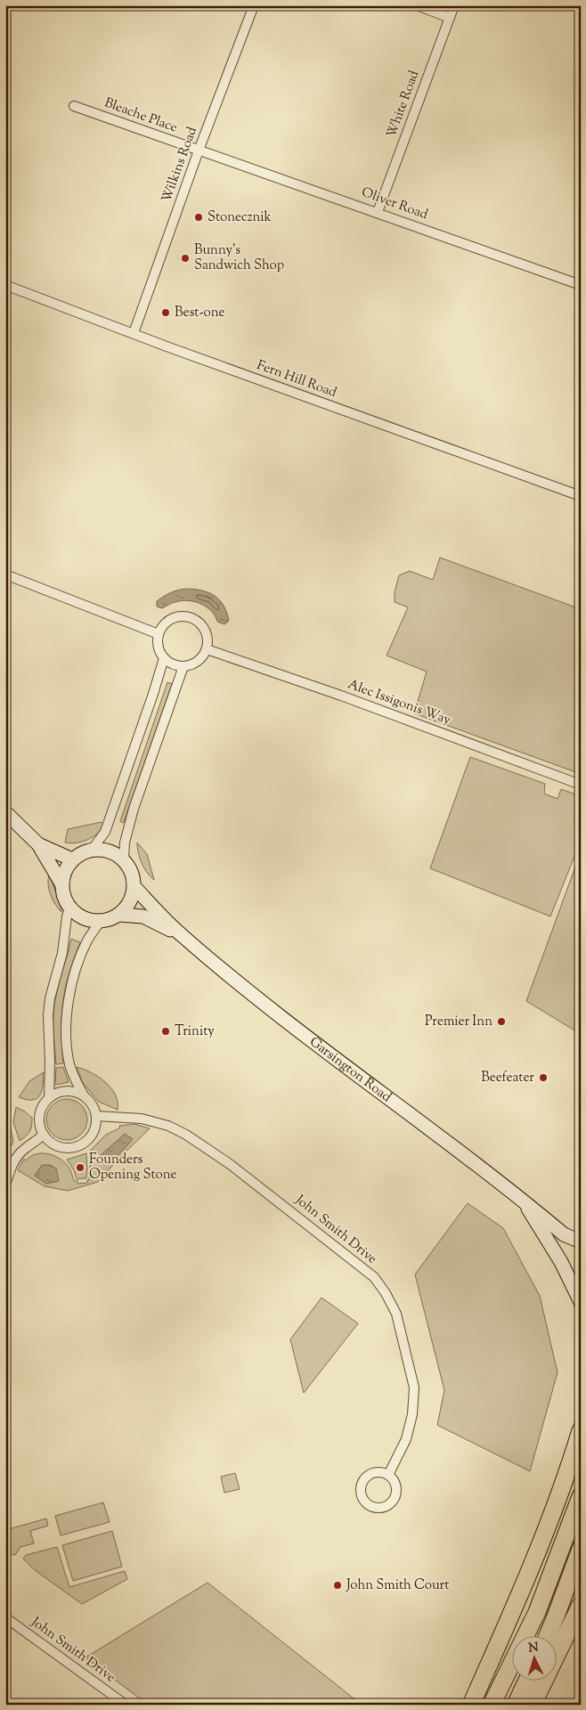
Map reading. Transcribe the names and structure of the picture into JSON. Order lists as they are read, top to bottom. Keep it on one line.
{"streets":{"main road":["Garsington Road"],"street":["White Road","Bleache Place","Wilkins Road","Oliver Road","Fern Hill Road","Alec Issigonis Way","John Smith Drive"]},"crossings":[["White Road","Oliver Road"],["Bleache Place","Wilkins Road"],["Bleache Place","Oliver Road"],["Wilkins Road","Oliver Road"],["Wilkins Road","Fern Hill Road"]],"places":["Stonecznik","Bunny's Sandwich Shop","Best-one","Premier Inn","Trinity","Beefeater","Founders Opening Stone","John Smith Court"],"north":"top"}
